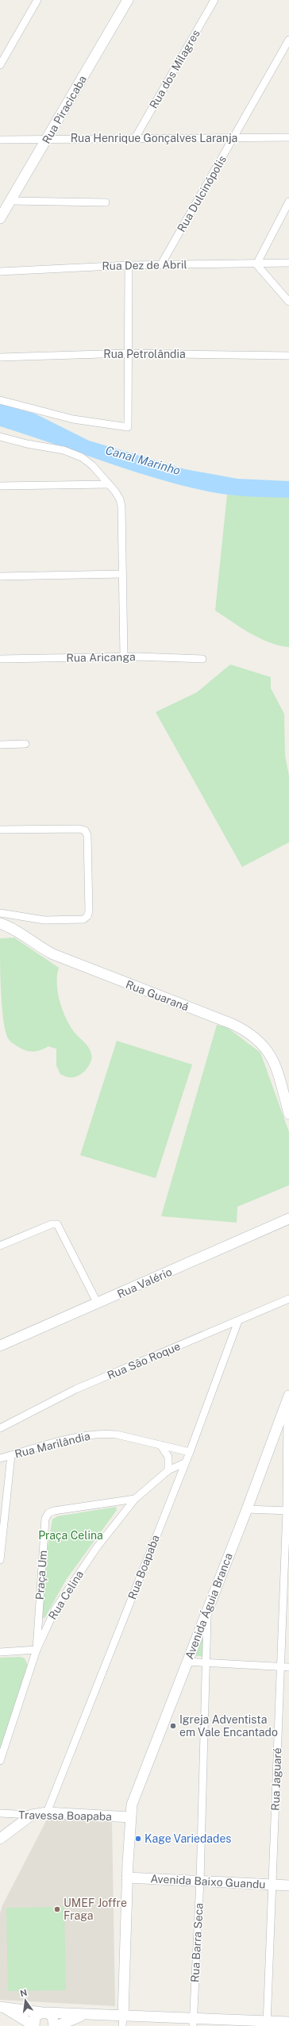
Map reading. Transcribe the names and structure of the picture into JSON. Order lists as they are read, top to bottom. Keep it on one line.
{"streets":{"street":["Rua dos Milagres","Rua Piracicaba","Rua Henrique Gonçalves Laranja","Rua Dulcinópolis","Rua Dez de Abril","Rua Petrolândia","Rua Aricanga","Rua Guaraná","Rua Valério","Rua São Roque","Rua Marilândia","Rua Boapaba","Praça Um","Rua Celina","Avenida Águia Branca","Rua Jaguaré","Travessa Boapaba","Avenida Baixo Guandu","Rua Barra Seca"]},"crossings":[["Rua dos Milagres","Rua Henrique Gonçalves Laranja"],["Rua Piracicaba","Rua Henrique Gonçalves Laranja"],["Rua Henrique Gonçalves Laranja","Rua Dulcinópolis"],["Rua Dulcinópolis","Rua Dez de Abril"],["Rua São Roque","Rua Boapaba"],["Rua Marilândia","Rua Boapaba"],["Rua Boapaba","Rua Celina"],["Rua Boapaba","Travessa Boapaba"],["Praça Um","Rua Celina"],["Avenida Águia Branca","Rua Jaguaré"],["Avenida Águia Branca","Travessa Boapaba"],["Avenida Águia Branca","Avenida Baixo Guandu"],["Avenida Águia Branca","Rua Barra Seca"],["Rua Jaguaré","Avenida Baixo Guandu"],["Avenida Baixo Guandu","Rua Barra Seca"]],"water":["Canal Marinho"],"parks":["Praça Celina"],"places":["Igreja Adventista em Vale Encantado","Kage Variedades","UMEF Joffre Fraga"],"north":"top"}
